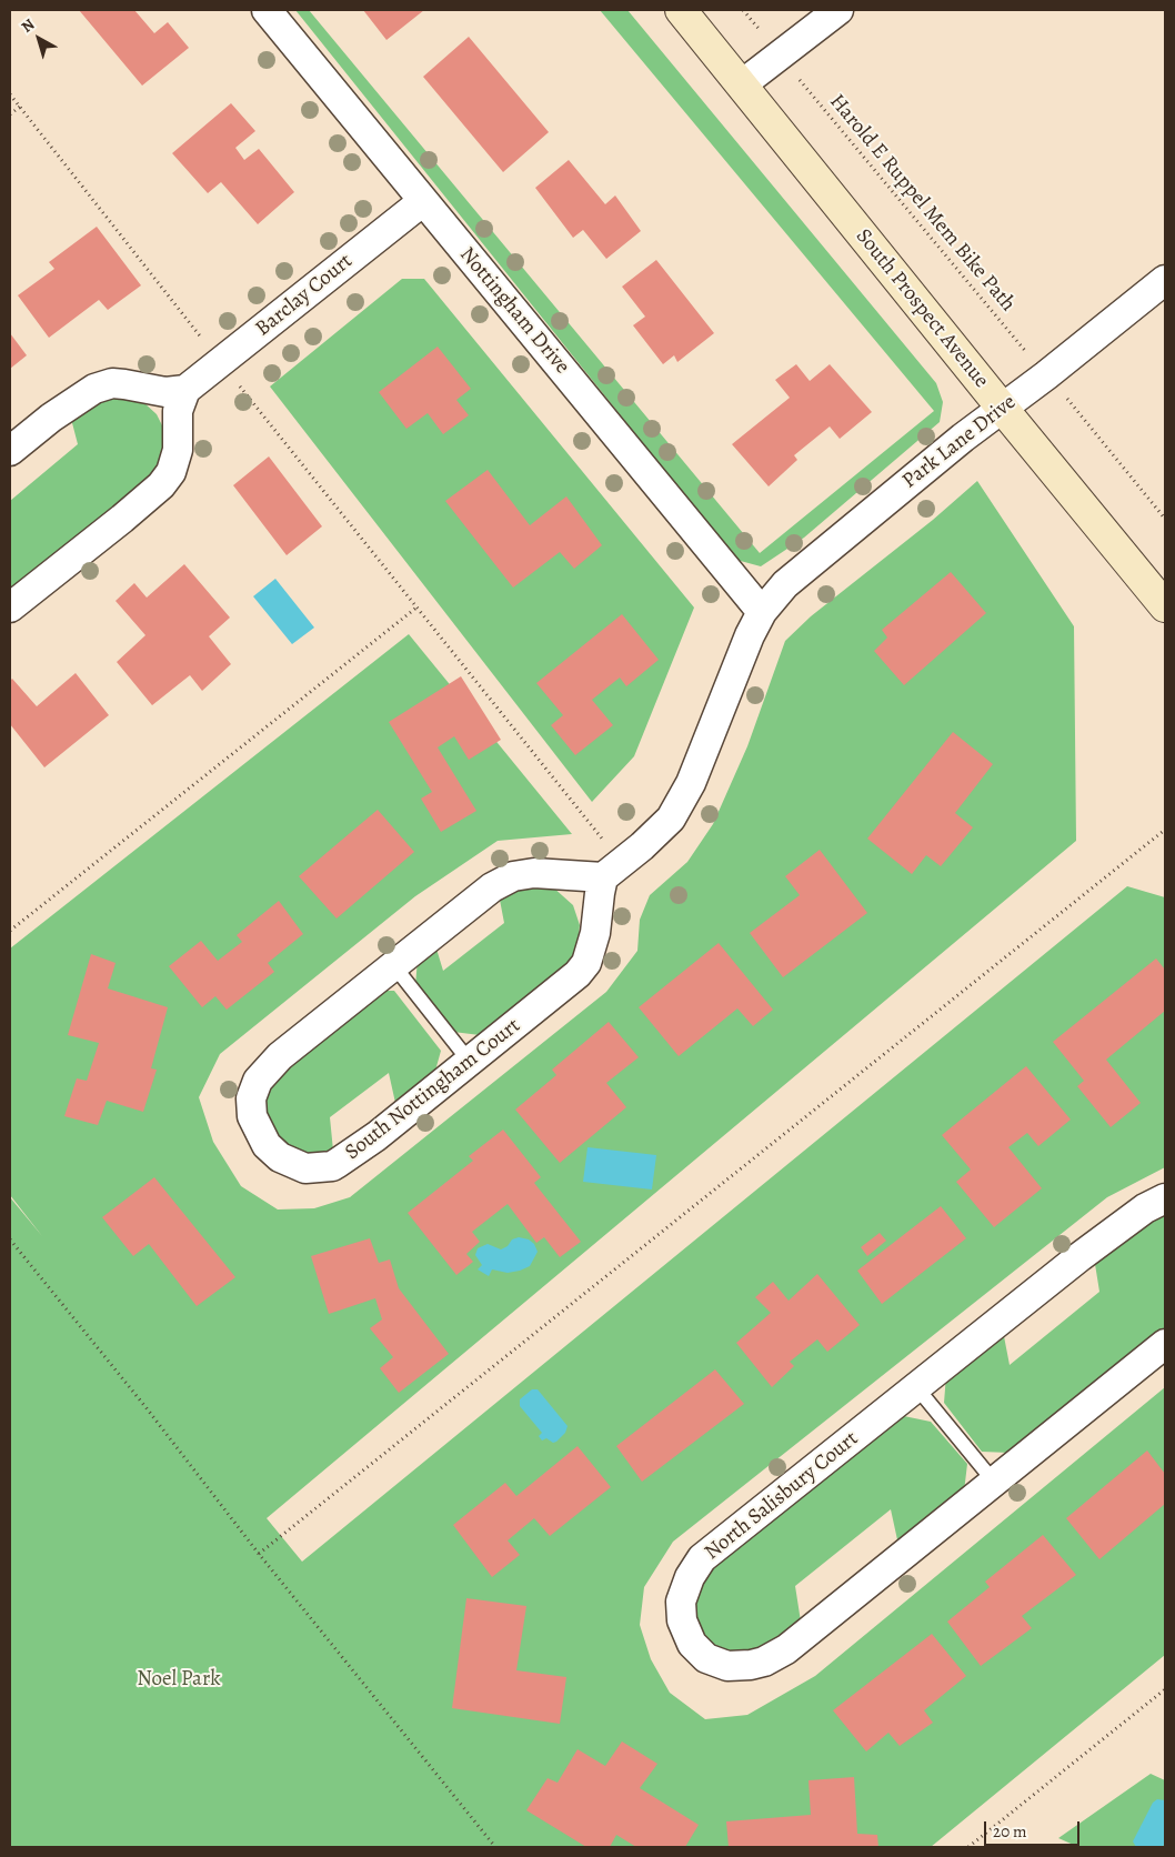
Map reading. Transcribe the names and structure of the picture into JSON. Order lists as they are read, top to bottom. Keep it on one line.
{"streets":{"main road":["South Prospect Avenue"],"street":["Barclay Court","Nottingham Drive","Park Lane Drive","South Nottingham Court","North Salisbury Court"],"path":["Harold E Ruppel Mem Bike Path"]},"crossings":[["Barclay Court","Nottingham Drive"],["South Prospect Avenue","Park Lane Drive"],["Nottingham Drive","Park Lane Drive"]],"parks":["Noel Park"],"scale_bar":"20 m","north":"top left"}
